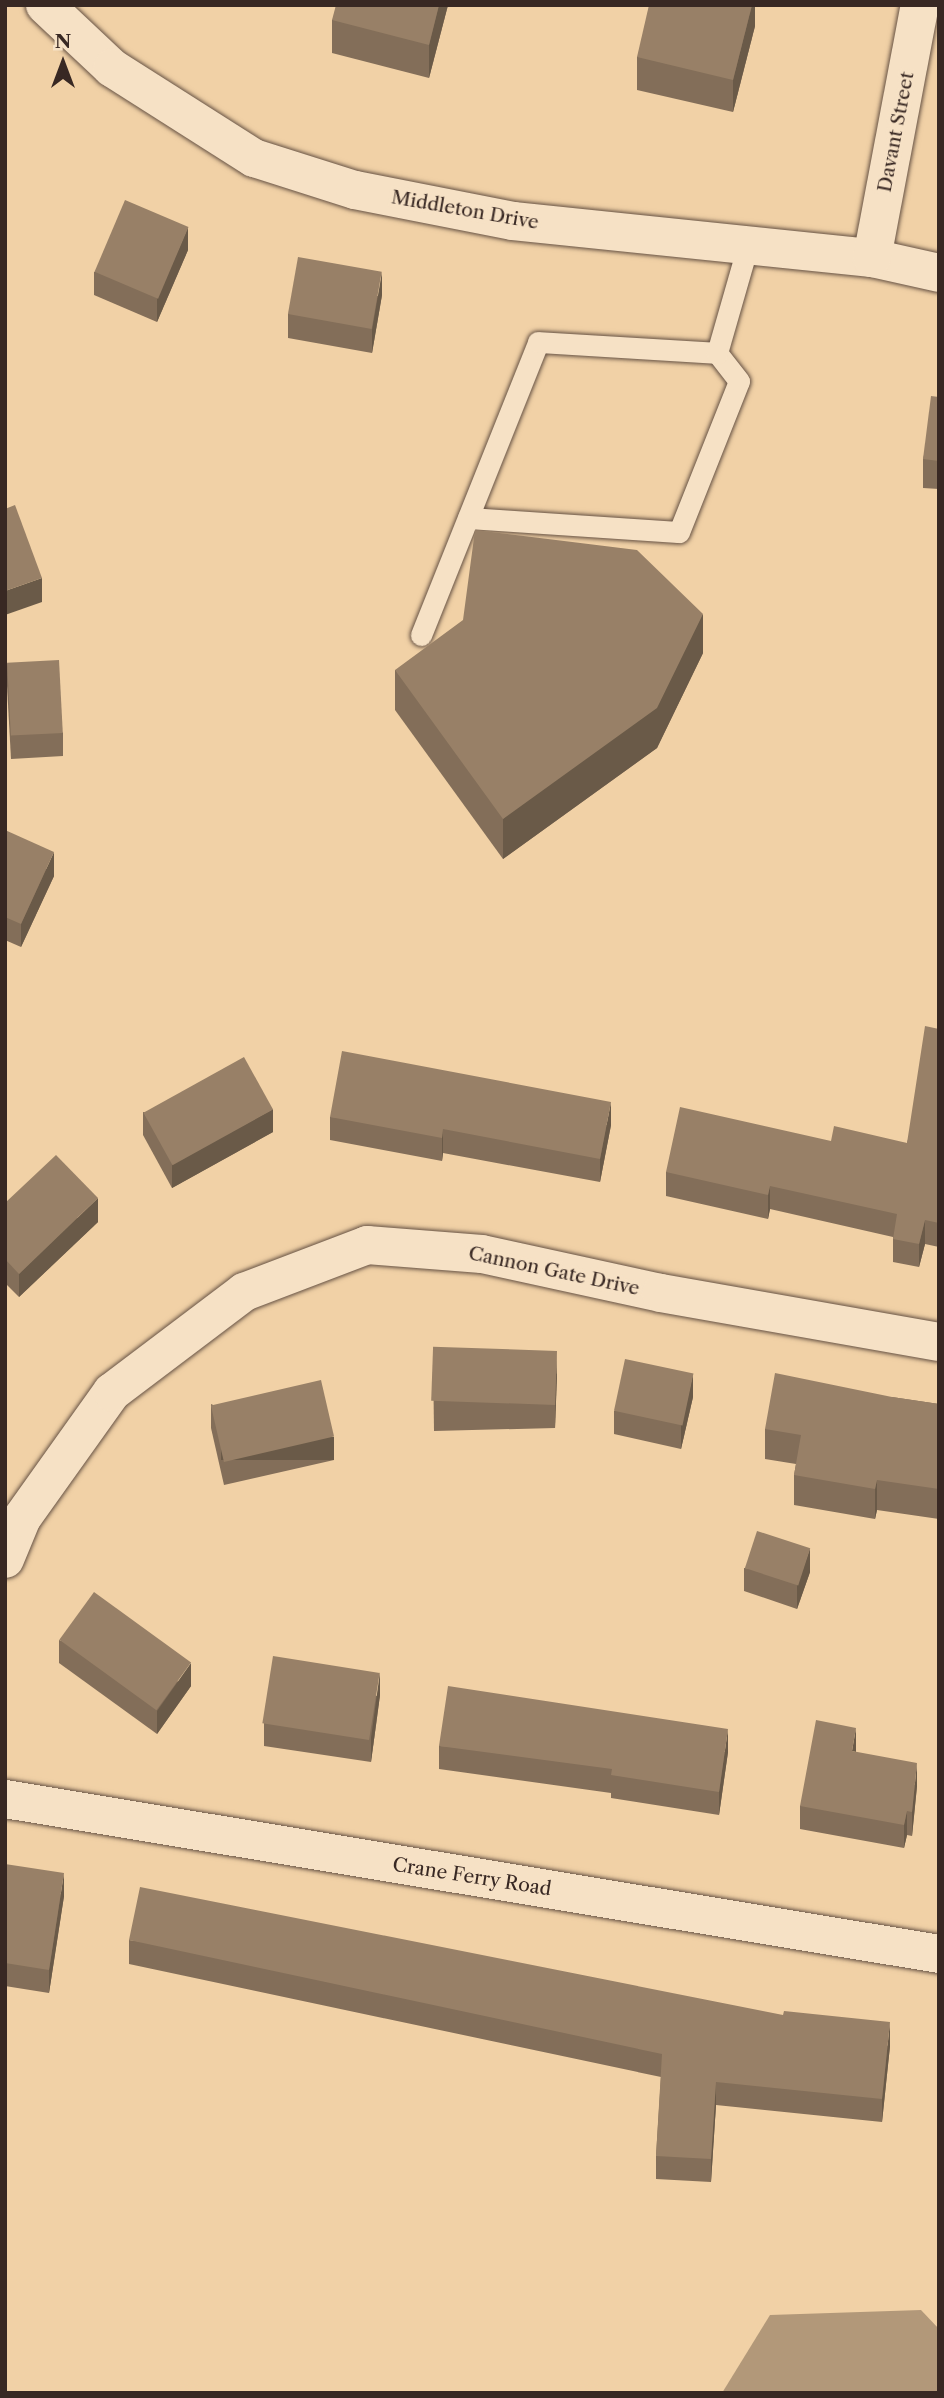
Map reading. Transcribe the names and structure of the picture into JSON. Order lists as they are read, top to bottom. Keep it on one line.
{"streets":{"street":["Davant Street","Middleton Drive","Cannon Gate Drive","Crane Ferry Road"]},"crossings":[["Davant Street","Middleton Drive"]],"north":"top"}
